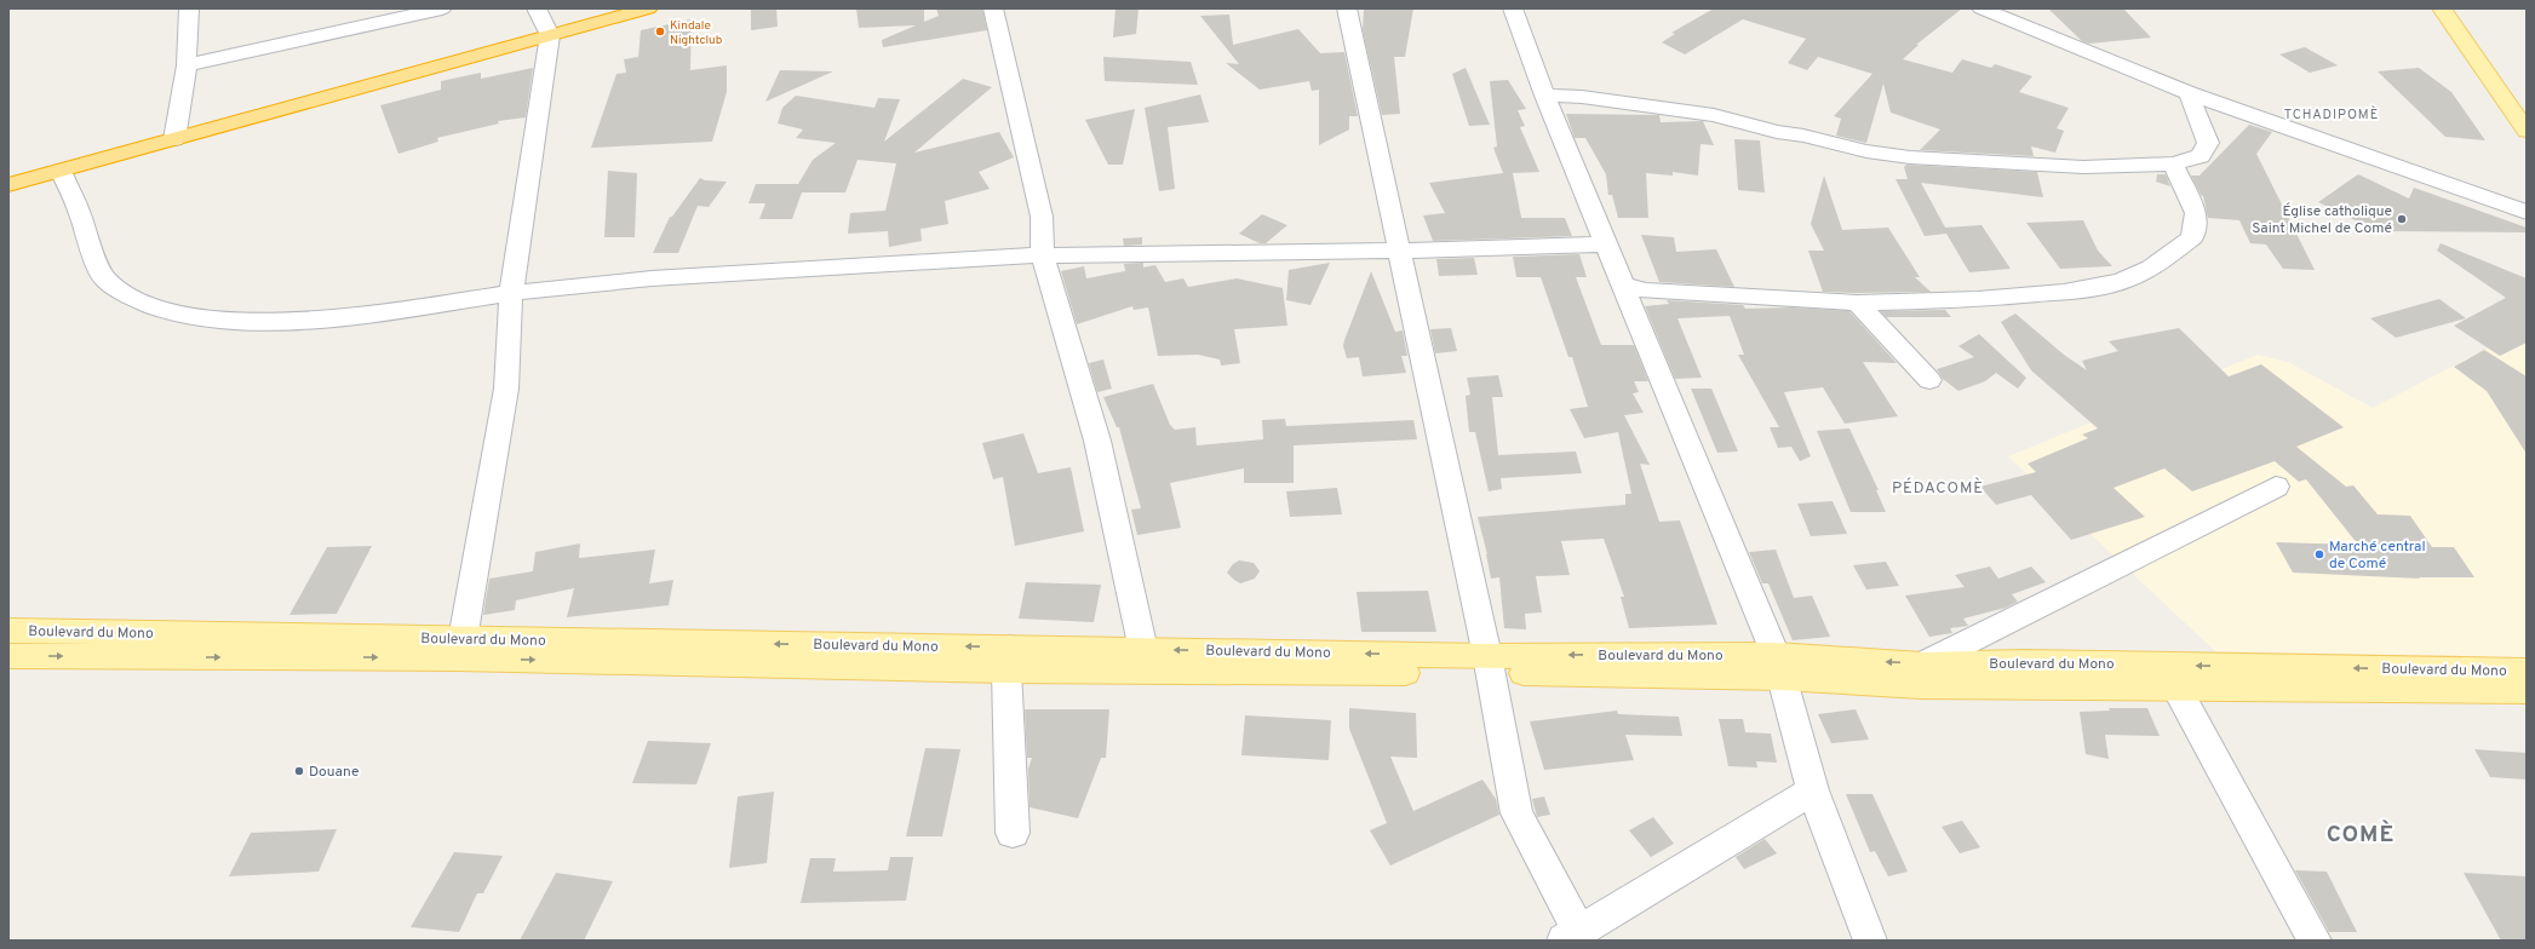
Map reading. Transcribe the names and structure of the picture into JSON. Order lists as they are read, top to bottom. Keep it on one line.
{"streets":{"main road":["Boulevard du Mono"]},"districts":["TCHADIPOMÈ","PÉDACOMÈ","COMÈ"],"places":["Kindale Nightclub","Église catholique Saint Michel de Comé","Marché central de Comé","Douane"]}
